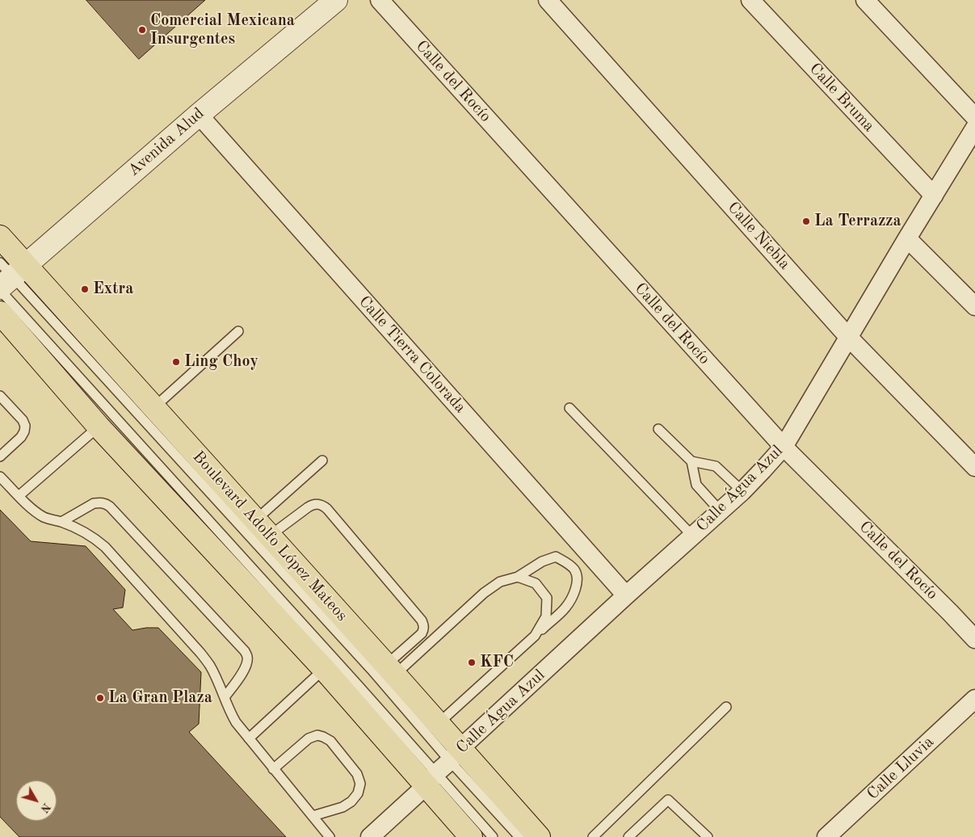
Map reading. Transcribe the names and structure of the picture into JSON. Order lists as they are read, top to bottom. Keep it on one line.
{"streets":{"main road":["Boulevard Adolfo López Mateos"],"street":["Calle del Rocío","Calle Bruma","Avenida Alud","Calle Niebla","Calle Tierra Colorada","Calle Água Azul","Calle Lluvia"]},"crossings":[["Calle del Rocío","Calle Água Azul"],["Calle Bruma","Calle Água Azul"],["Avenida Alud","Calle Tierra Colorada"],["Avenida Alud","Boulevard Adolfo López Mateos"],["Calle Niebla","Calle Água Azul"],["Calle Tierra Colorada","Calle Água Azul"],["Calle Água Azul","Boulevard Adolfo López Mateos"]],"places":["Comercial Mexicana Insurgentes","La Terrazza","Extra","Ling Choy","KFC","La Gran Plaza"],"north":"bottom right"}
